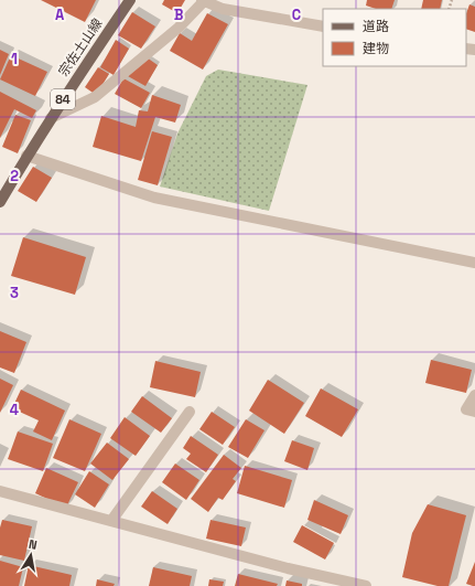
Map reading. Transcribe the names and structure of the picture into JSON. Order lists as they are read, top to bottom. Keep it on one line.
{"streets":{"main road":["宗佐土山線","84"]},"legend":["道路","建物"],"north":"top","grid":{"columns":["A","B","C"],"rows":["1","2","3","4"]}}
